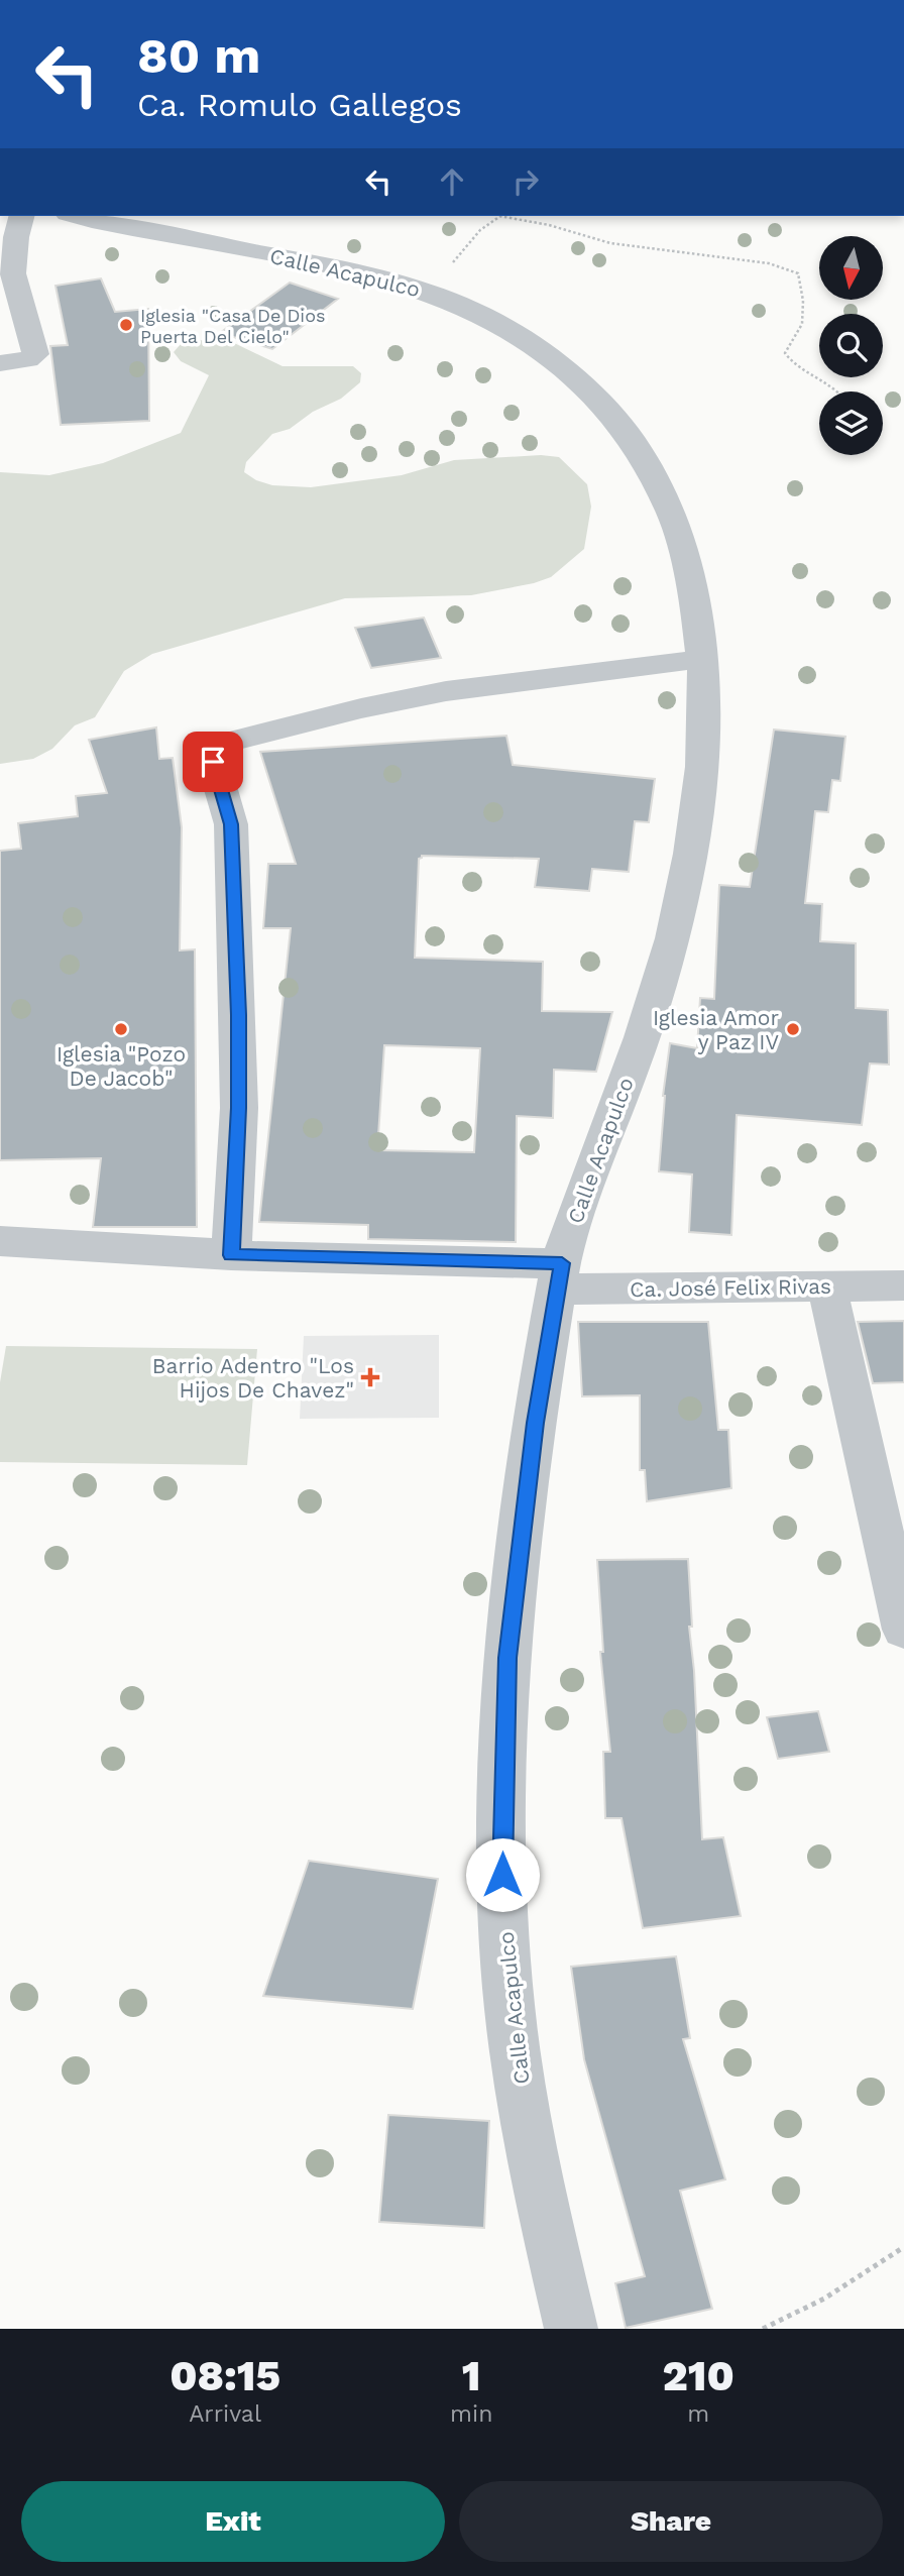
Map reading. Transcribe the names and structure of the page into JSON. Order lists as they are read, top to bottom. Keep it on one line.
{"streets":{"street":["Calle Acapulco","Ca. José Felix Rivas"]},"crossings":[["Calle Acapulco","Ca. José Felix Rivas"]],"places":{"other":["Iglesia \"Casa De Dios Puerta Del Cielo\"","Iglesia \"Pozo De Jacob\"","Iglesia Amor y Paz IV"],"health":["Barrio Adentro \"Los Hijos De Chavez\""]},"north":"bottom","page":{"turn":["80 m","Ca. Romulo Gallegos"],"eta":["08:15","Arrival","1","min","210","m"],"buttons":["Exit","Share"]}}
